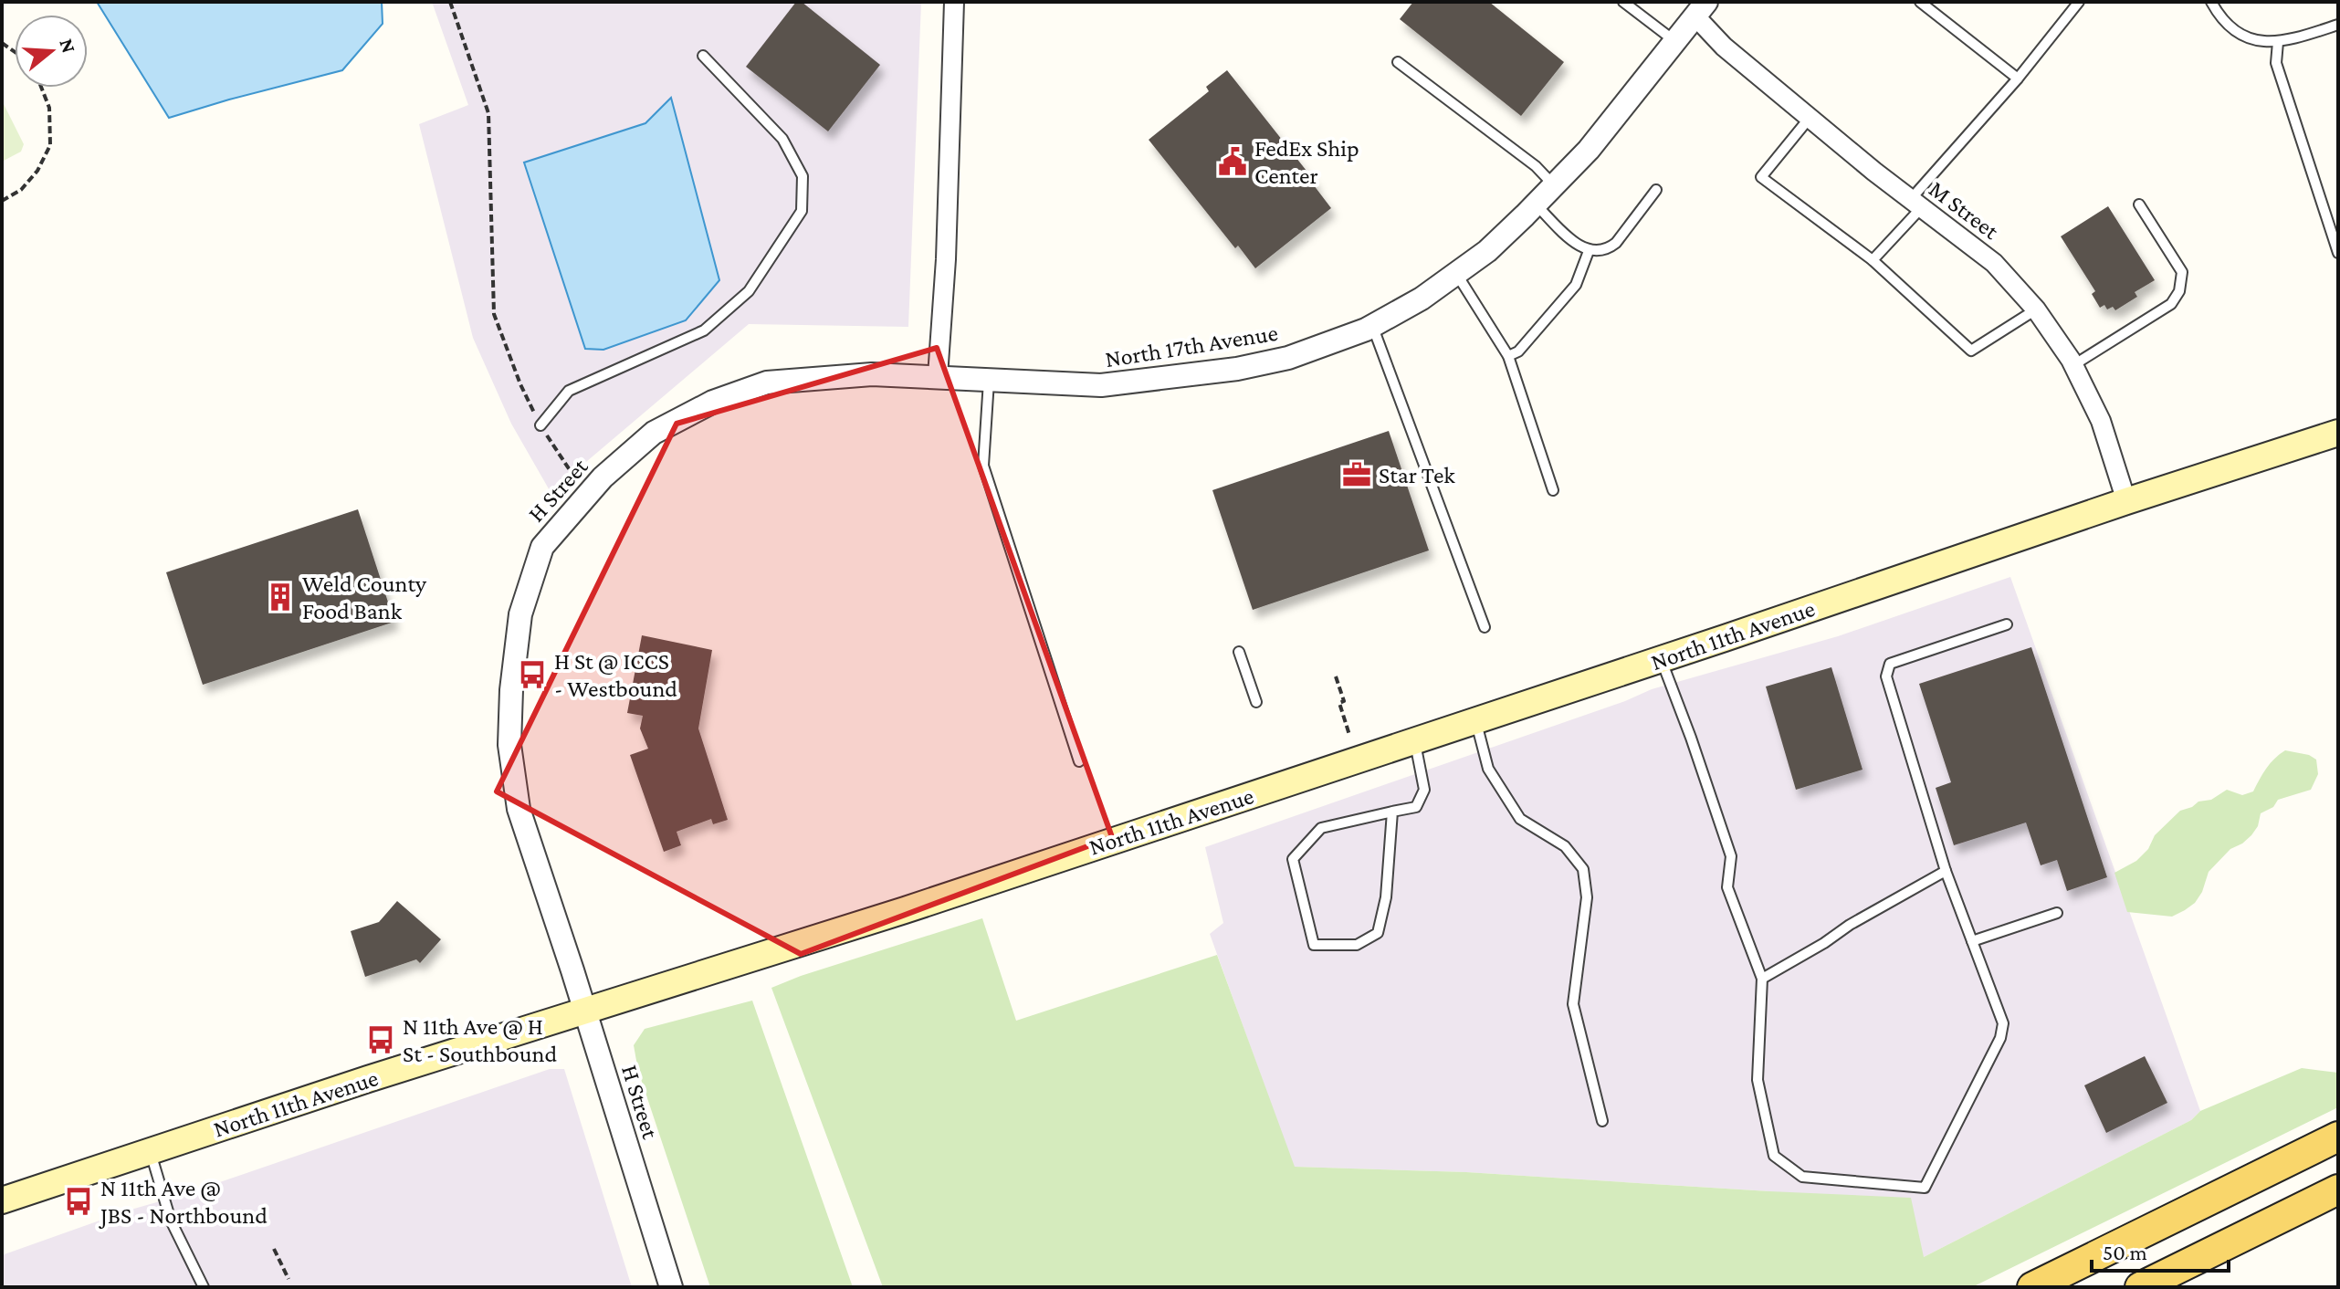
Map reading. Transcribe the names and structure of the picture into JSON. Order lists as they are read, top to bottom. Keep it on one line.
{"streets":{"main road":["North 11th Avenue"],"street":["M Street","North 17th Avenue","H Street"]},"crossings":[["M Street","North 17th Avenue"],["M Street","North 11th Avenue"],["North 17th Avenue","H Street"],["H Street","North 11th Avenue"]],"places":{"public building":["FedEx Ship Center"],"office":["Star Tek"],"building":["Weld County Food Bank"],"bus stop":["H St @ ICCS - Westbound","N 11th Ave @ H St - Southbound","N 11th Ave @ JBS - Northbound"]},"scale_bar":"50 m","north":"right"}
